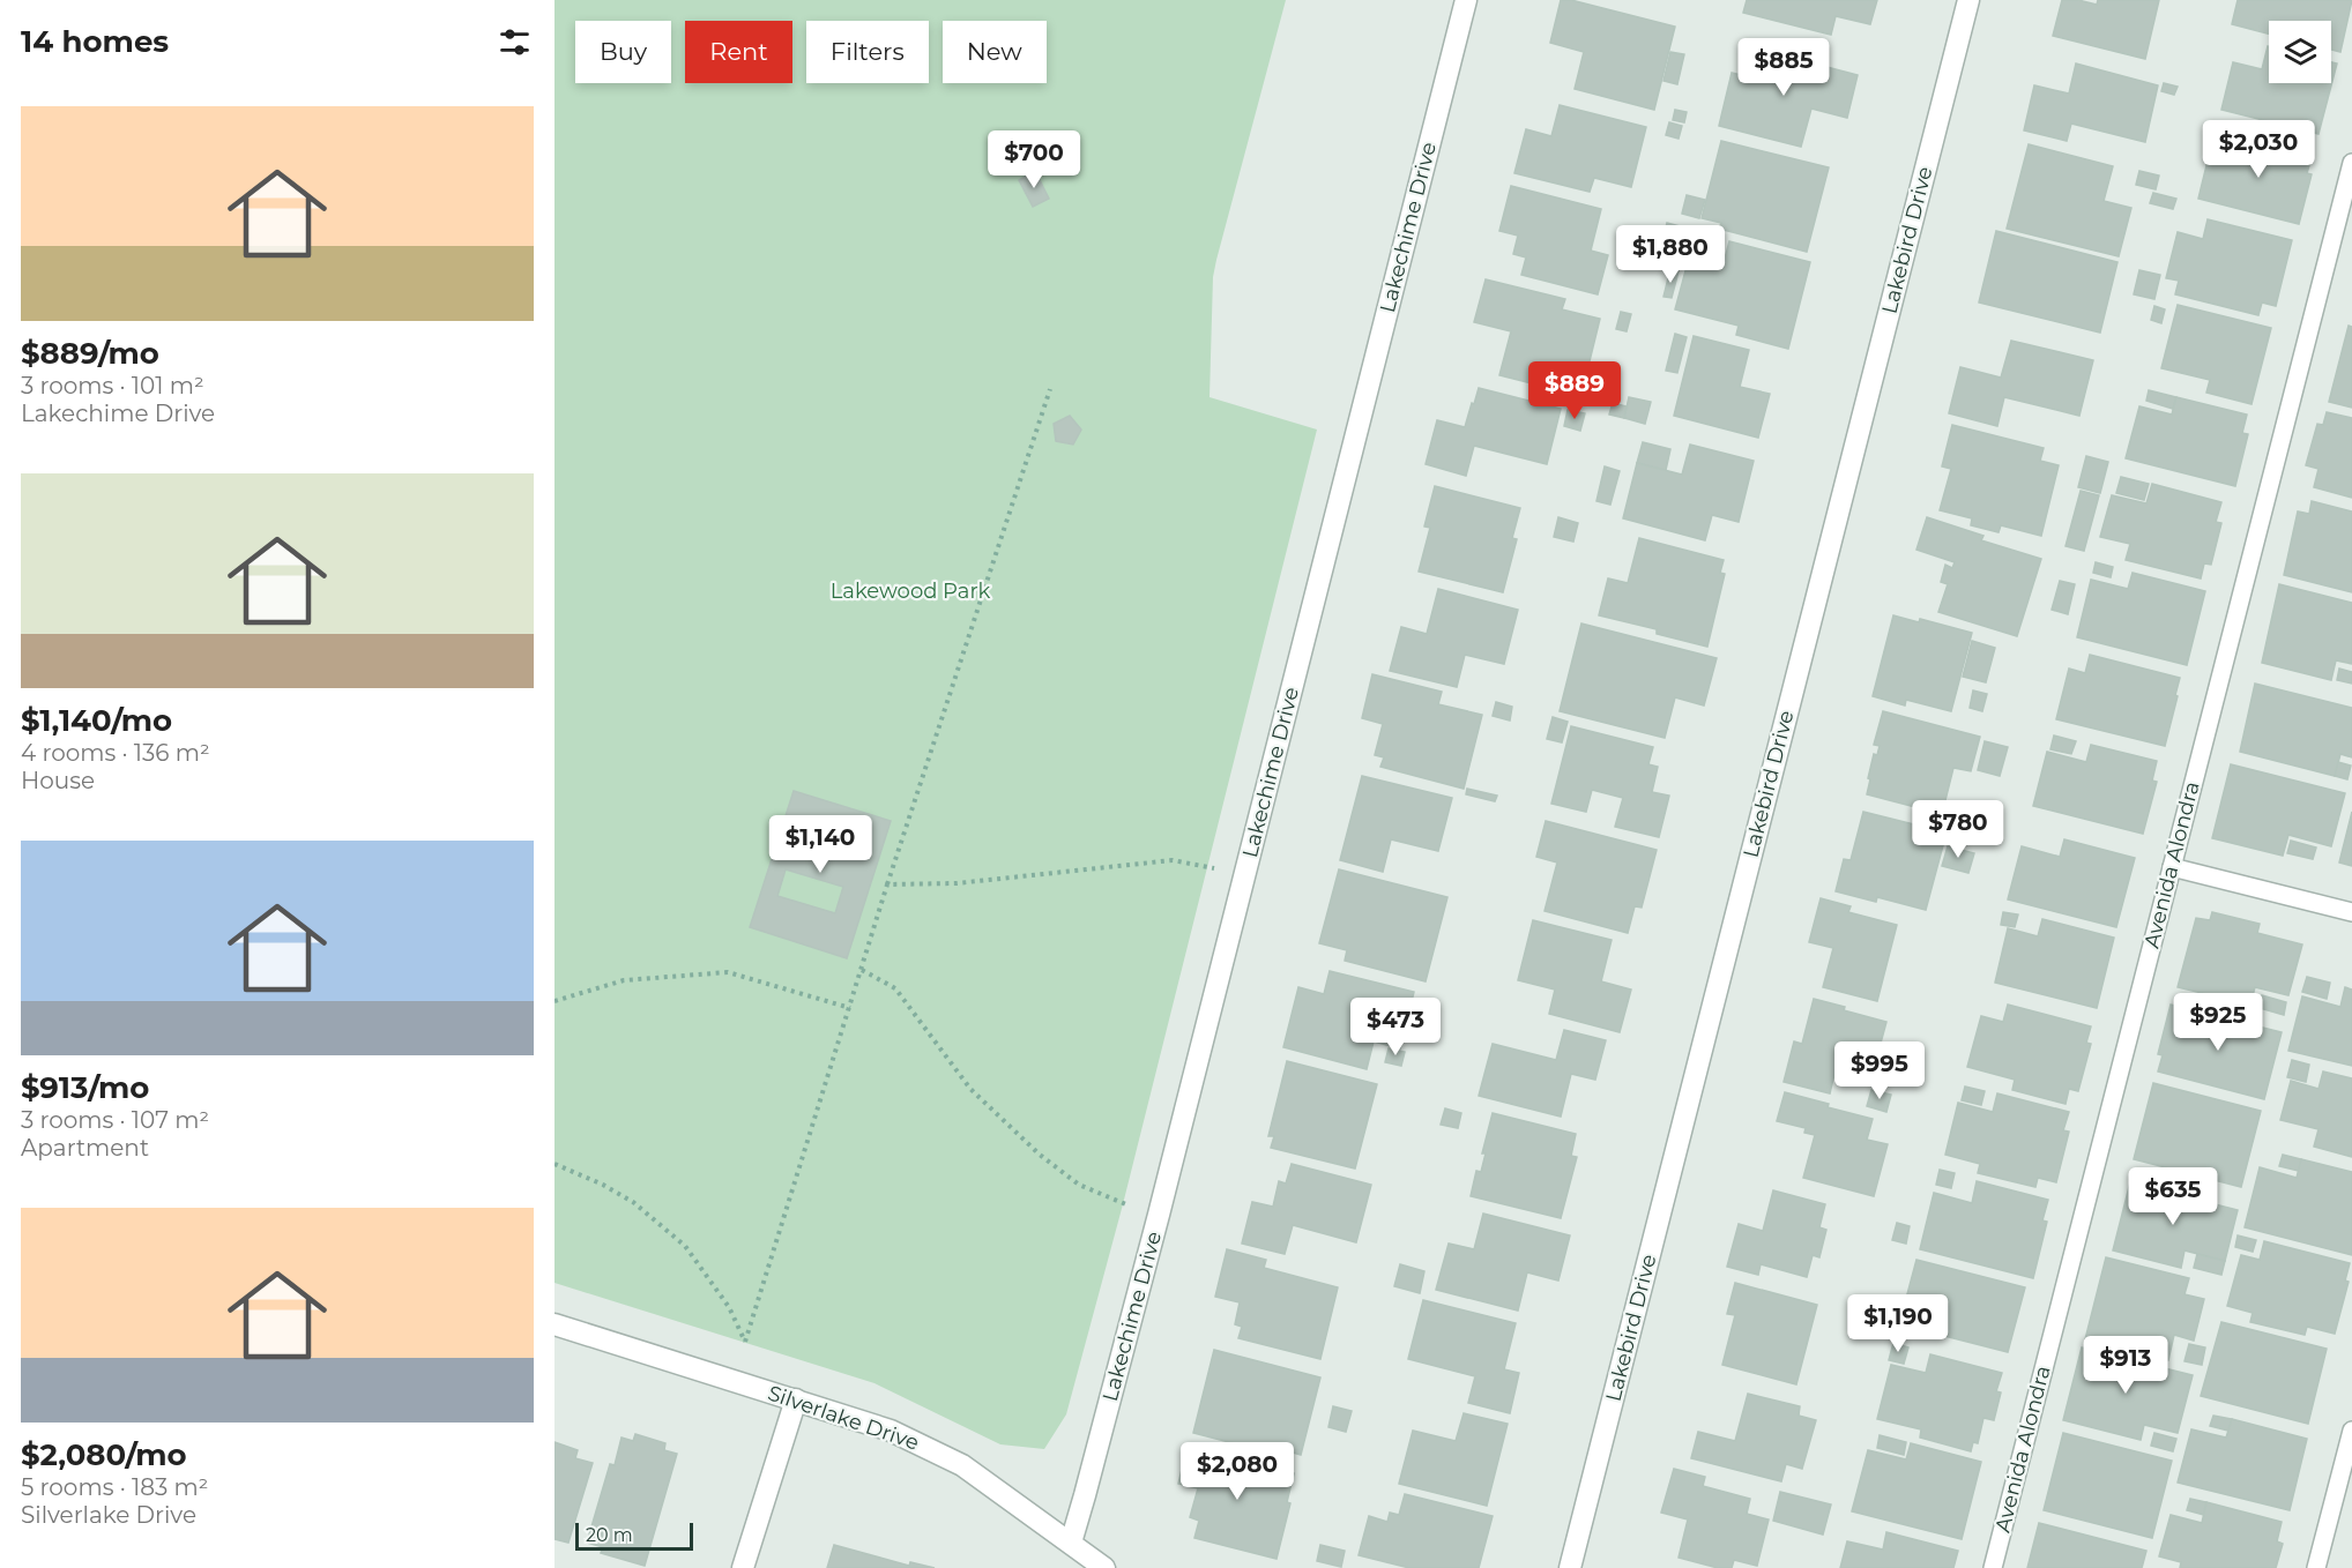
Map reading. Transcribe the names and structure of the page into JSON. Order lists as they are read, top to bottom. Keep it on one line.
{"streets":{"street":["Lakechime Drive","Lakebird Drive","Silverlake Drive"],"lane":["Avenida Alondra"]},"crossings":[["Lakechime Drive","Silverlake Drive"]],"parks":["Lakewood Park"],"scale_bar":"20 m","page":{"heading":"14 homes","chip":["Buy","Rent","Filters","New"],"price":["$885","$2,030","$700","$1,880","$889","$780","$1,140","$925","$473","$995","$635","$1,190","$913","$2,080"],"list":[{"name":"$889/mo","note":"3 rooms · 101 m² · Lakechime Drive"},{"name":"$1,140/mo","note":"4 rooms · 136 m² · House"},{"name":"$913/mo","note":"3 rooms · 107 m² · Apartment"},{"name":"$2,080/mo","note":"5 rooms · 183 m² · Silverlake Drive"}],"scale":"20 m"}}
